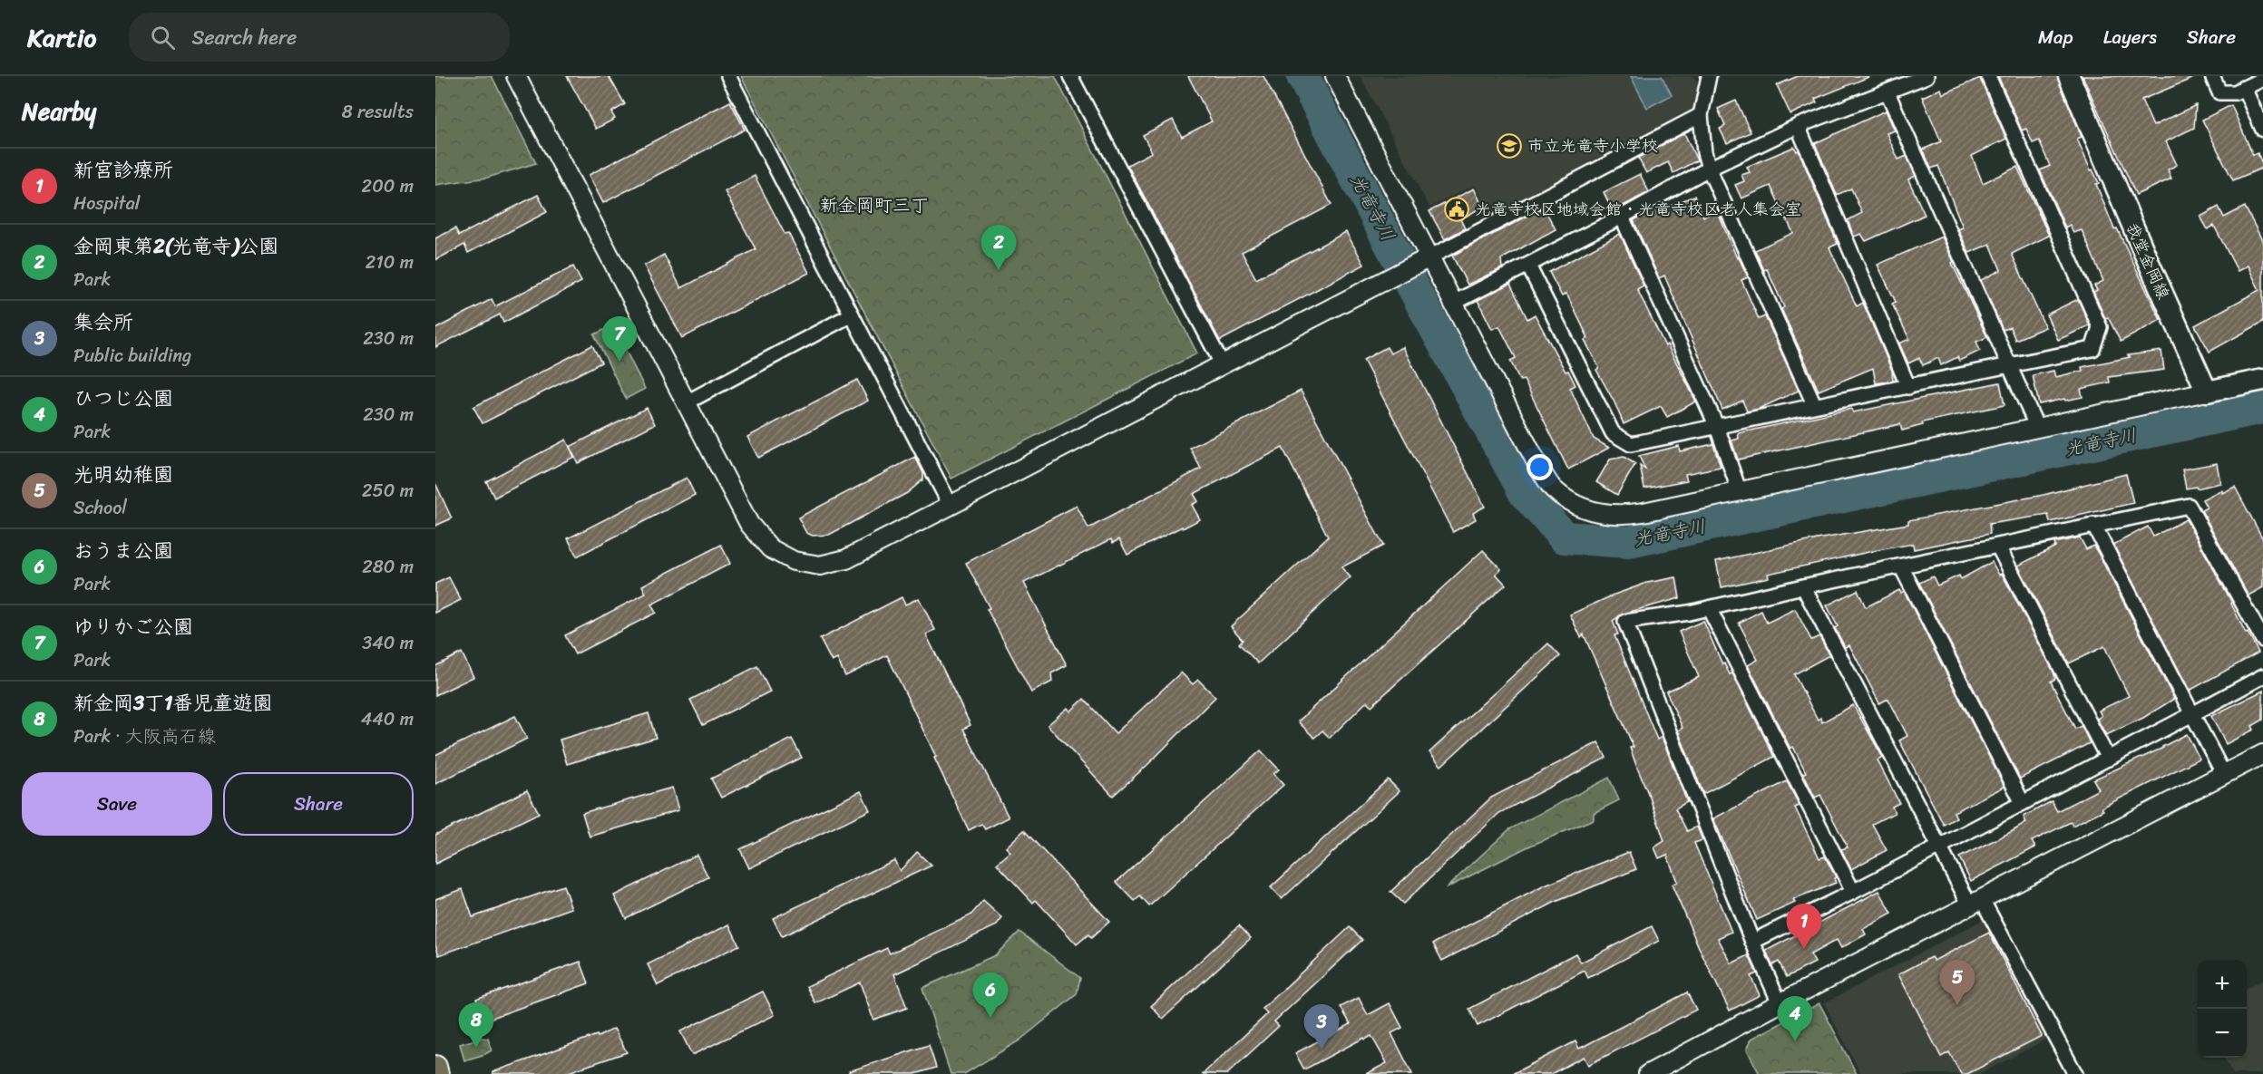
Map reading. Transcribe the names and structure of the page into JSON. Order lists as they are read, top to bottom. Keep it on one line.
{"streets":{"main road":["我堂金岡線"]},"districts":["新金岡町三丁"],"water":["光竜寺川"],"places":{"school or university":["市立光竜寺小学校"],"public building":["光竜寺校区地域会館・光竜寺校区老人集会室"]},"page":{"header":"Kartio","search":"Search here","nav":["Map","Layers","Share"],"heading":["Nearby","8 results"],"list":[{"mark":"1","name":"新宮診療所","note":"Hospital","value":"200 m"},{"mark":"2","name":"金岡東第2(光竜寺)公園","note":"Park","value":"210 m"},{"mark":"3","name":"集会所","note":"Public building","value":"230 m"},{"mark":"4","name":"ひつじ公園","note":"Park","value":"230 m"},{"mark":"5","name":"光明幼稚園","note":"School","value":"250 m"},{"mark":"6","name":"おうま公園","note":"Park","value":"280 m"},{"mark":"7","name":"ゆりかご公園","note":"Park","value":"340 m"},{"mark":"8","name":"新金岡3丁1番児童遊園","note":"Park · 大阪高石線","value":"440 m"}],"pins":["2","7","1","5","6","4","8","3"],"buttons":["Save","Share"],"map_buttons":["+","−"]}}
